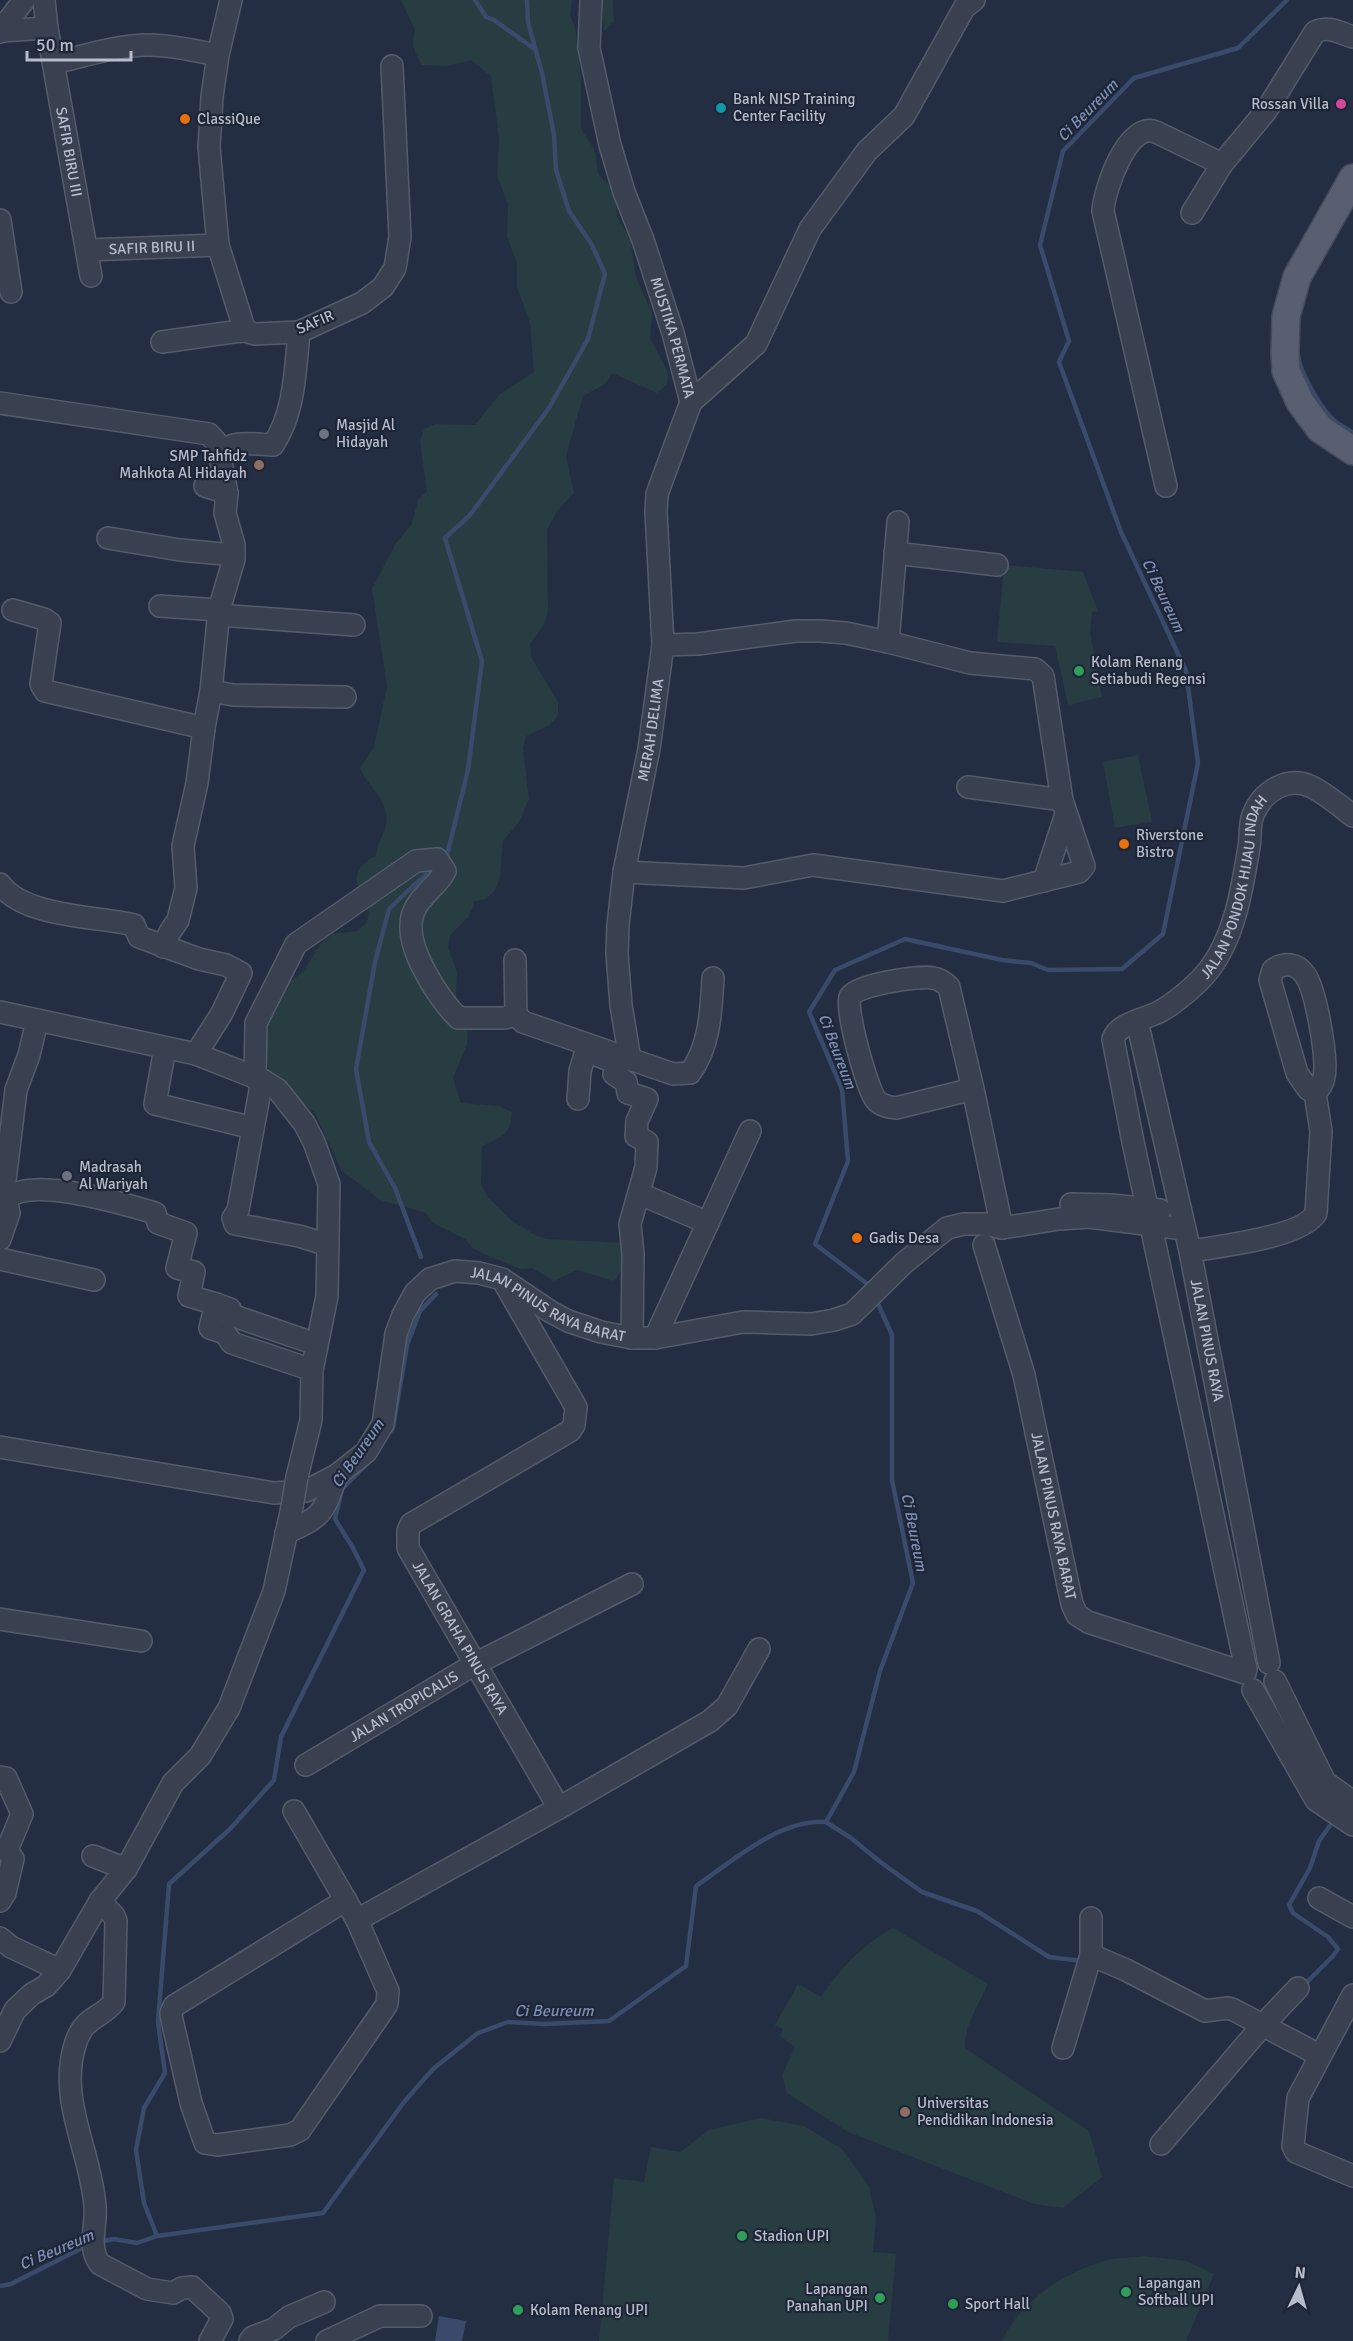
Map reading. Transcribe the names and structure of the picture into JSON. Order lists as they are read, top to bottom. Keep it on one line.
{"streets":{"street":["SAFIR BIRU III","SAFIR BIRU II","SAFIR","MUSTIKA PERMATA","MERAH DELIMA","JALAN PONDOK HIJAU INDAH","JALAN PINUS RAYA BARAT","JALAN PINUS RAYA","JALAN GRAHA PINUS RAYA","JALAN TROPICALIS"]},"crossings":[["SAFIR BIRU III","SAFIR BIRU II"],["MUSTIKA PERMATA","MERAH DELIMA"],["JALAN PONDOK HIJAU INDAH","JALAN PINUS RAYA"],["JALAN PINUS RAYA BARAT","JALAN PINUS RAYA"],["JALAN PINUS RAYA BARAT","JALAN GRAHA PINUS RAYA"],["JALAN GRAHA PINUS RAYA","JALAN TROPICALIS"]],"water":["Ci Beureum"],"places":["Rossan Villa","Bank NISP Training Center Facility","ClassiQue","Masjid Al Hidayah","SMP Tahfidz Mahkota Al Hidayah","Kolam Renang Setiabudi Regensi","Riverstone Bistro","Madrasah Al Wariyah","Gadis Desa","Universitas Pendidikan Indonesia","Stadion UPI","Lapangan Softball UPI","Lapangan Panahan UPI","Sport Hall","Kolam Renang UPI"],"scale_bar":"50 m","north":"top"}
